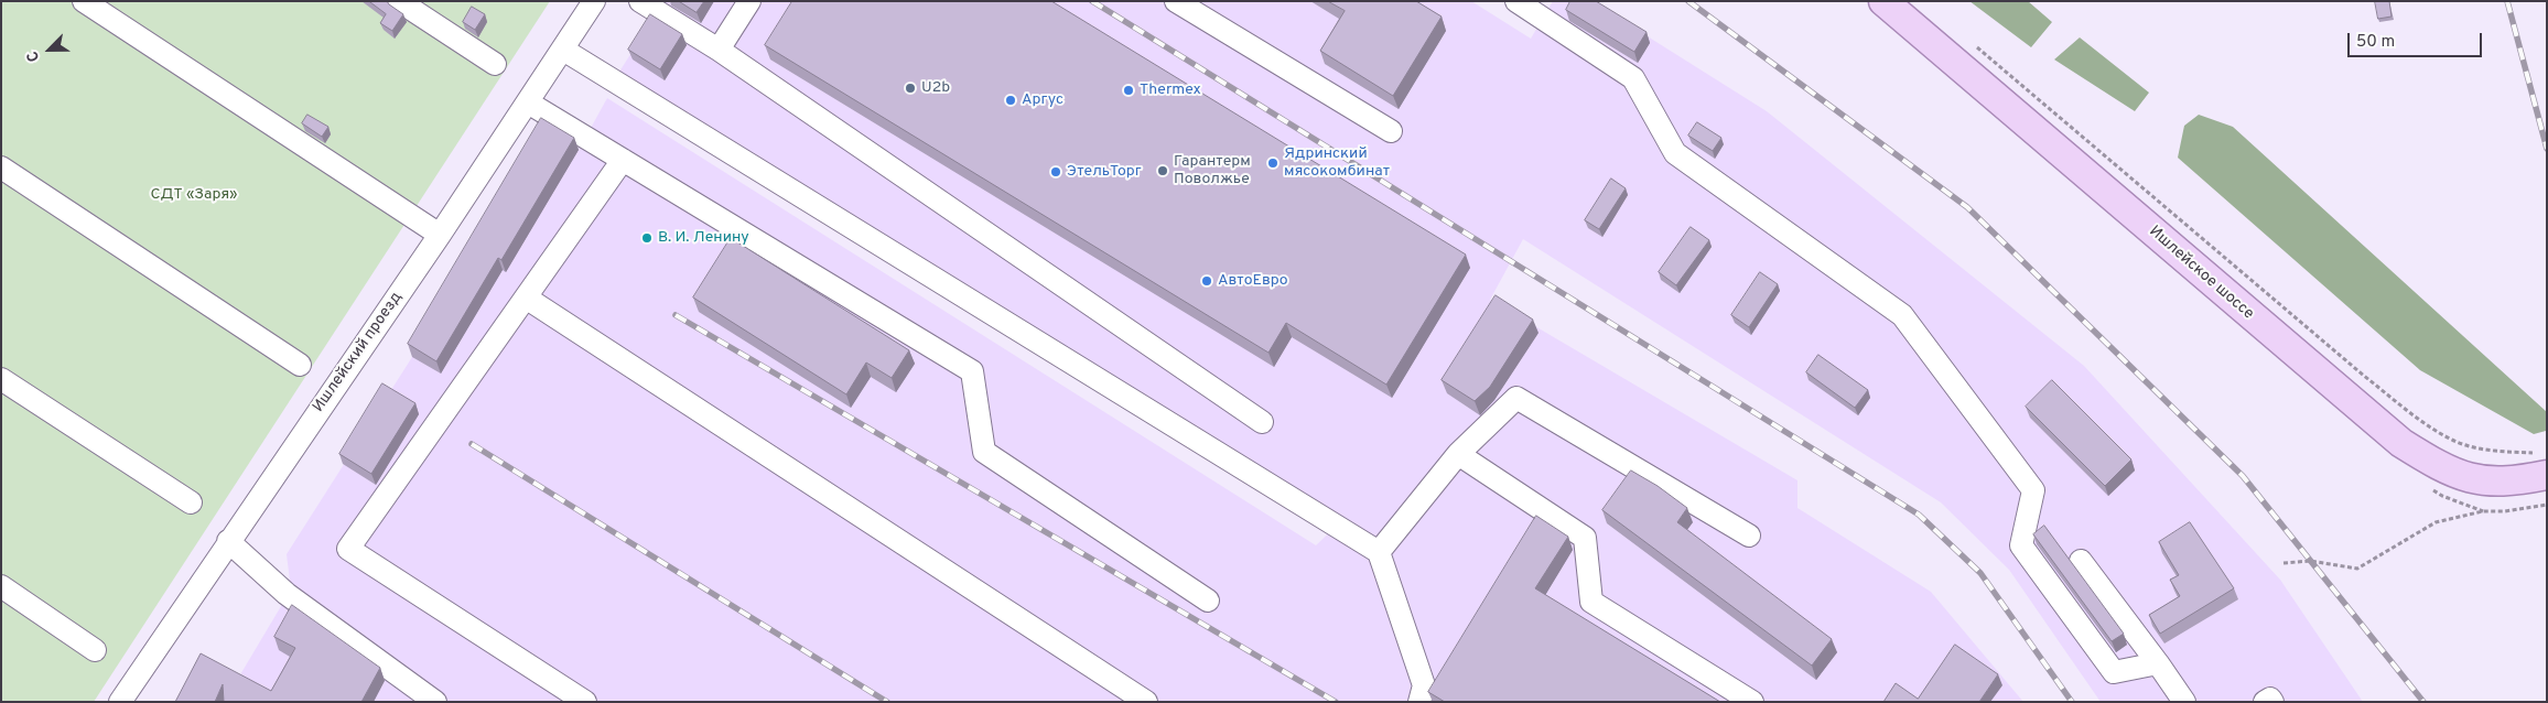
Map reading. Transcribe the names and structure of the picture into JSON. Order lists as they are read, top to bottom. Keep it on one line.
{"streets":{"main road":["Ишлейское шоссе"],"street":["Ишлейский проезд"]},"parks":["СДТ «Заря»"],"places":["U2b","Thermex","Аргус","Ядринский мясокомбинат","Гарантерм Поволжье","ЭтельТорг","В. И. Ленину","АвтоЕвро"],"scale_bar":"50 m","north":"bottom left"}
